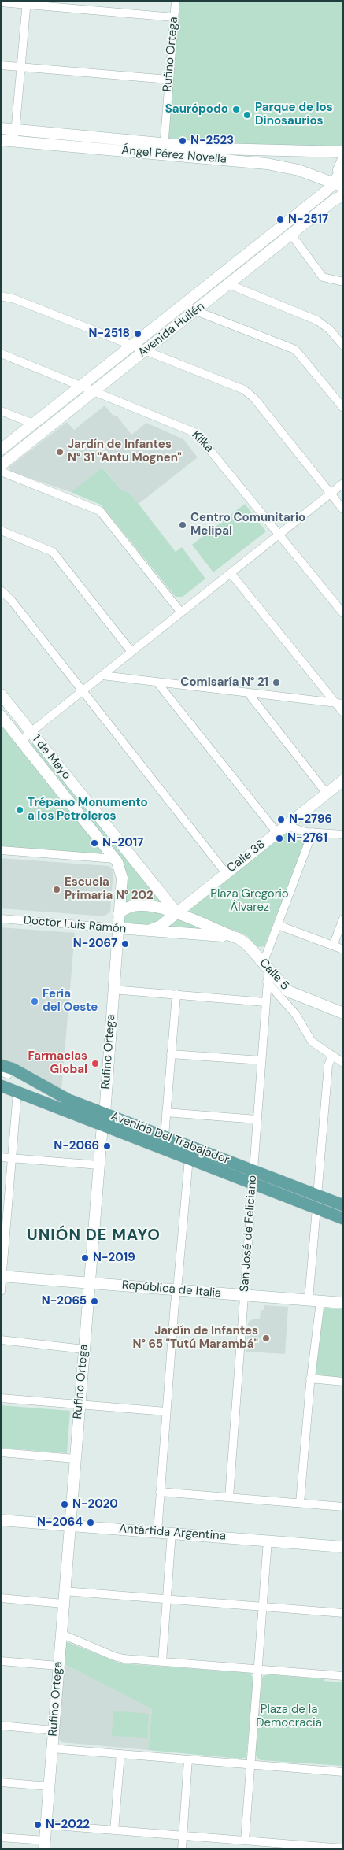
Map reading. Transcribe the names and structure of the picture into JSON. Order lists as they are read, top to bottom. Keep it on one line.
{"streets":{"main road":["Rufino Ortega","Ángel Pérez Novella","Avenida Huilén","1 de Mayo","Calle 38","Doctor Luis Ramón","Calle 5","Avenida Del Trabajador","República de Italia","Antártida Argentina"],"street":["Kilka","San José de Feliciano"]},"crossings":[["Rufino Ortega","Ángel Pérez Novella"],["Rufino Ortega","1 de Mayo"],["Rufino Ortega","Doctor Luis Ramón"],["Rufino Ortega","Calle 5"],["Rufino Ortega","Avenida Del Trabajador"],["Rufino Ortega","República de Italia"],["Rufino Ortega","Antártida Argentina"],["Ángel Pérez Novella","Avenida Huilén"],["Avenida Huilén","Kilka"],["1 de Mayo","Calle 38"],["1 de Mayo","Calle 5"],["Calle 38","Doctor Luis Ramón"],["Calle 38","Calle 5"],["Doctor Luis Ramón","Calle 5"],["Calle 5","San José de Feliciano"],["Avenida Del Trabajador","San José de Feliciano"],["San José de Feliciano","República de Italia"]],"districts":["UNIÓN DE MAYO"],"parks":["Plaza Gregorio Álvarez","Plaza de la Democracia"],"places":["Saurópodo","Parque de los Dinosaurios","N-2523","N-2517","N-2518","Jardín de Infantes N° 31 \"Antu Mognen\"","Centro Comunitario Melipal","Comisaría N° 21","Trépano Monumento a los Petroleros","N-2796","N-2761","N-2017","Escuela Primaria N° 202","N-2067","Feria del Oeste","Farmacias Global","N-2066","N-2019","N-2065","Jardín de Infantes N° 65 \"Tutú Marambá\"","N-2020","N-2064","N-2022"]}
